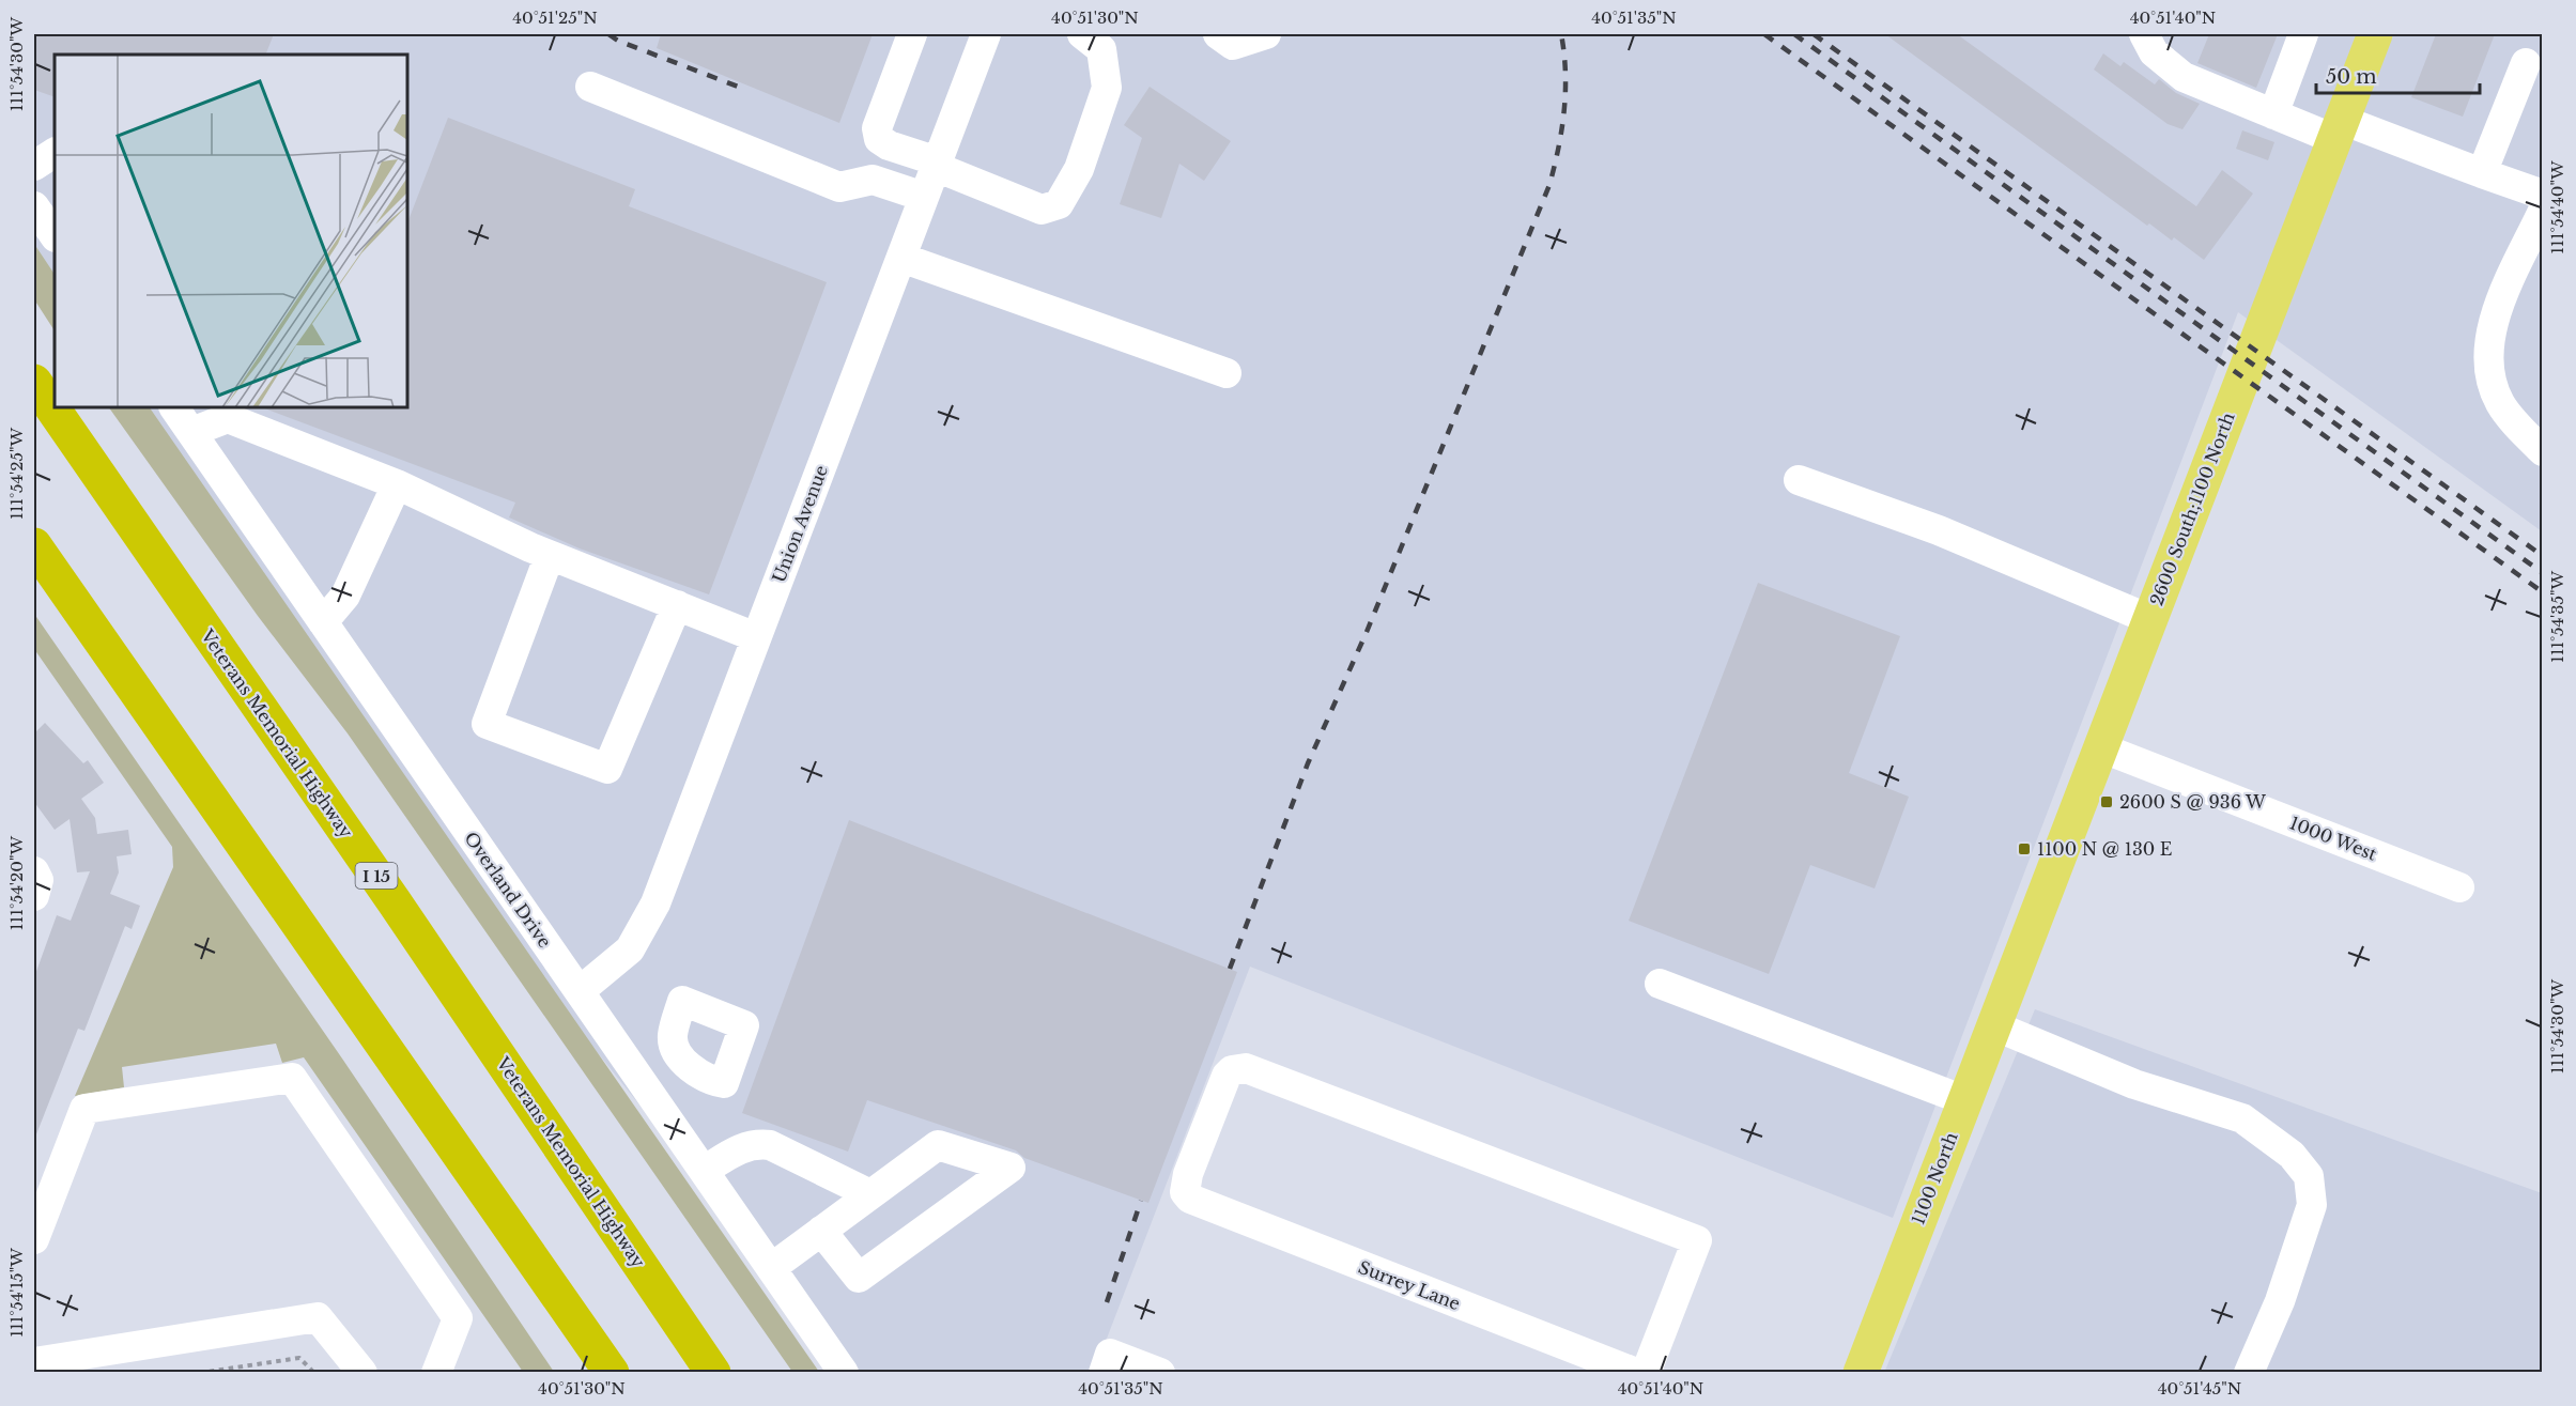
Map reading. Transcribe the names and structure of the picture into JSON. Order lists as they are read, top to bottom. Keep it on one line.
{"streets":{"highway":["Veterans Memorial Highway","I 15"],"main road":["2600 South;1100 North","1100 North"],"street":["Union Avenue","1000 West","Overland Drive","Surrey Lane"]},"crossings":[["2600 South;1100 North","1000 West"],["2600 South;1100 North","1100 North"],["Union Avenue","Overland Drive"]],"places":{"transit":["2600 S @ 936 W","1100 N @ 130 E"]},"scale_bar":"50 m","coordinates":["40°51'25\"N","40°51'30\"N","40°51'35\"N","40°51'40\"N","111°54'30\"W","111°54'40\"W","111°54'25\"W","111°54'35\"W","111°54'20\"W","111°54'15\"W","40°51'45\"N"]}
